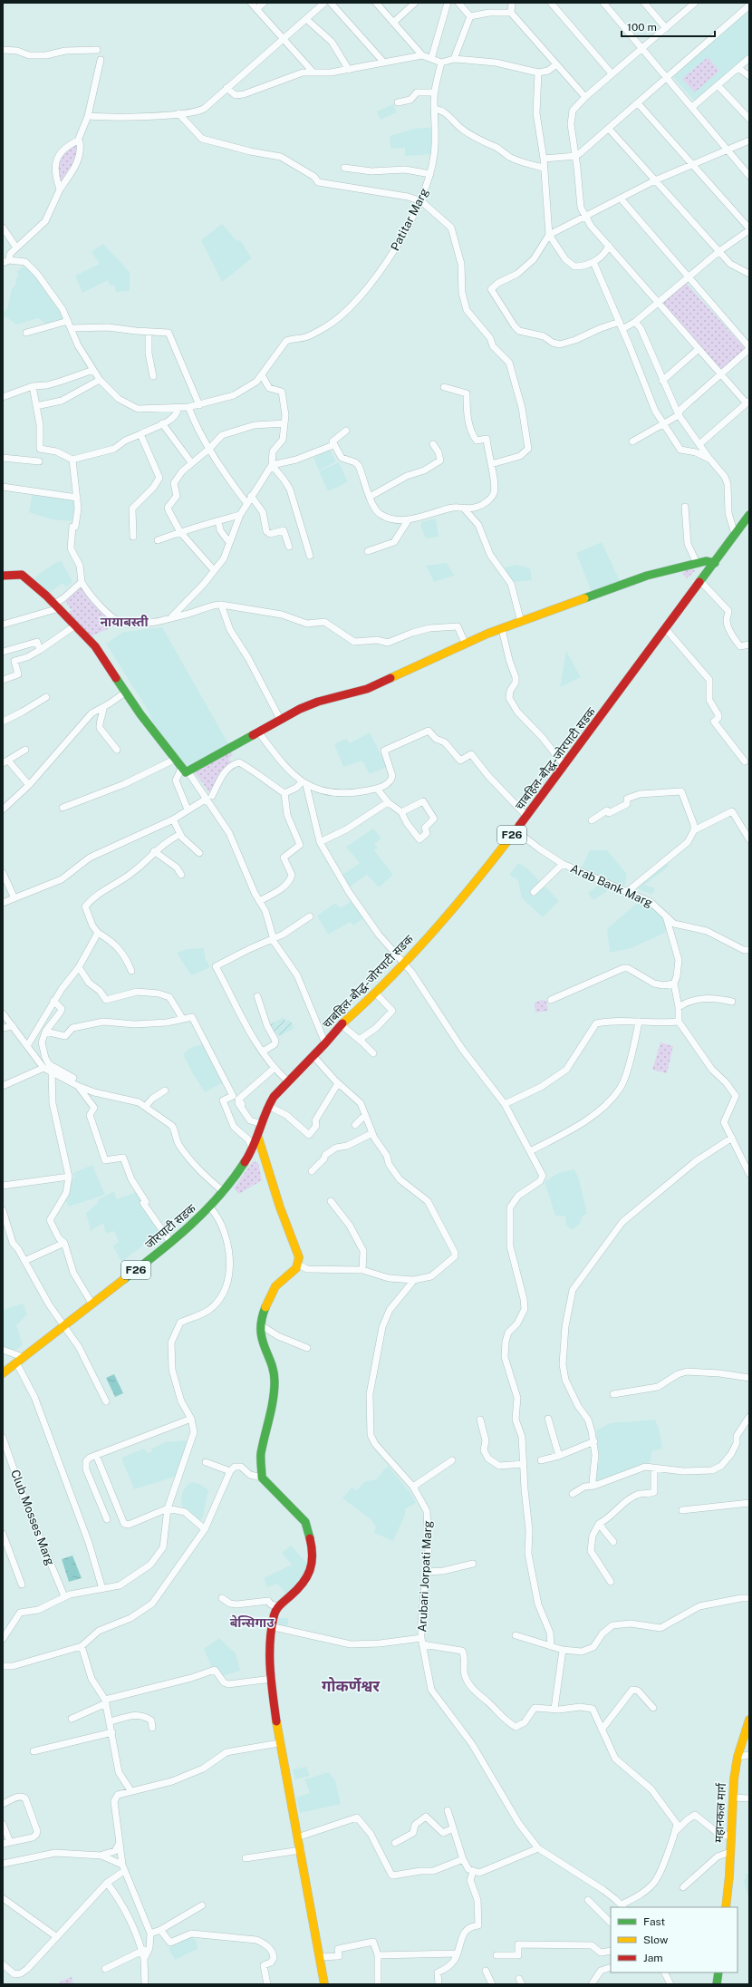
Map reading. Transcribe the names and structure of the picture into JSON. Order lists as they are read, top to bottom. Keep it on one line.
{"streets":{"main road":["चाबहिल-बौद्ध-जोरपाटी सडक","F26","जोरपाटी सडक","महानकल मार्ग"],"street":["Patitar Marg","Arab Bank Marg","Club Mosses Marg","Arubari Jorpati Marg"]},"crossings":[["चाबहिल-बौद्ध-जोरपाटी सडक","F26"],["चाबहिल-बौद्ध-जोरपाटी सडक","Arab Bank Marg"],["F26","जोरपाटी सडक"]],"districts":["नायाबस्ती","बेन्सिगाउ","गोकर्णेश्वर"],"legend":["Fast","Slow","Jam"],"scale_bar":"100 m"}
